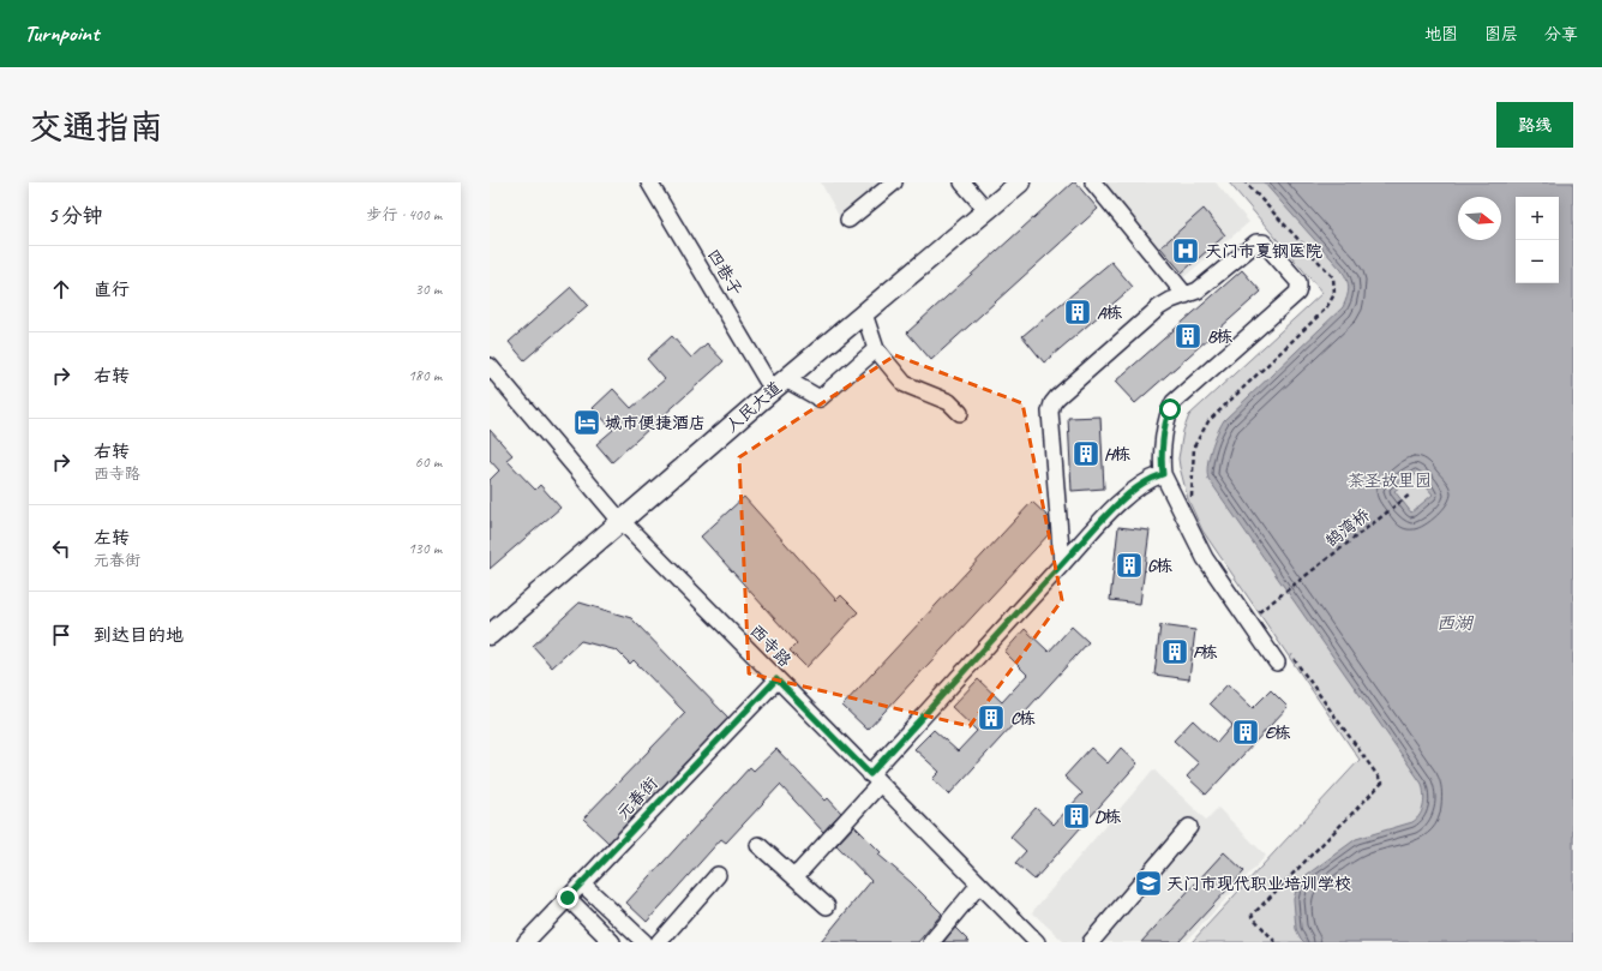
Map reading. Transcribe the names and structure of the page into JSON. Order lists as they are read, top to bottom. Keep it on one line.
{"streets":{"main road":["人民大道"],"street":["四巷子","西寺路","元春街"],"path":["鹄湾桥"]},"crossings":[["四巷子","人民大道"],["人民大道","西寺路"],["西寺路","元春街"]],"water":["西湖"],"parks":["茶圣故里园"],"places":{"hospital":["天门市夏钢医院"],"building":["A栋","B栋","H栋","G栋","F栋","C栋","E栋","D栋"],"hotel":["城市便捷酒店"],"school or university":["天门市现代职业培训学校"]},"north":"right","page":{"header":"Turnpoint","nav":["地图","图层","分享"],"buttons":"路线","title":"交通指南","heading":["5 分钟","步行 · 400 m"],"map_buttons":["+","−"],"list":[["直行","30 m"],["右转","180 m"],["右转","西寺路","60 m"],["左转","元春街","130 m"],"到达目的地"]}}
